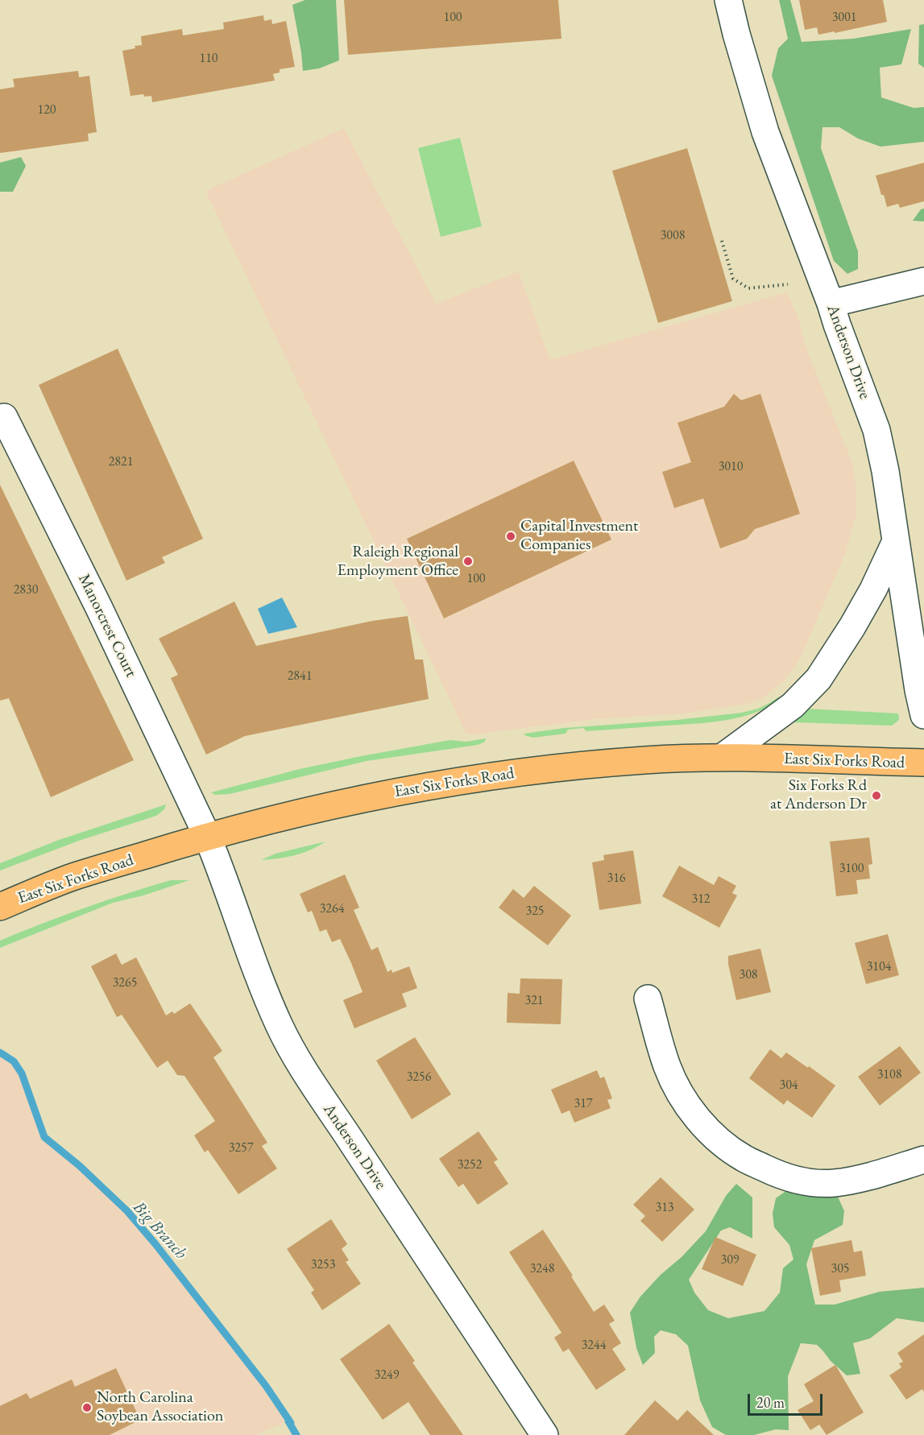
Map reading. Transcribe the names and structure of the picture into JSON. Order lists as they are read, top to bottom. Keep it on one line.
{"streets":{"main road":["East Six Forks Road"],"street":["Anderson Drive","Manorcrest Court"]},"crossings":[["Anderson Drive","Manorcrest Court"],["Anderson Drive","East Six Forks Road"],["Manorcrest Court","East Six Forks Road"]],"water":["Big Branch"],"places":["Capital Investment Companies","Raleigh Regional Employment Office","Six Forks Rd at Anderson Dr","North Carolina Soybean Association"],"house_numbers":["100","3001","110","120","3008","2821","3010","100","2830","2841","3100","316","312","3264","325","3104","308","3265","321","3108","3256","304","317","3257","3252","313","309","3253","3248","305","3244","3249"],"scale_bar":"20 m"}
